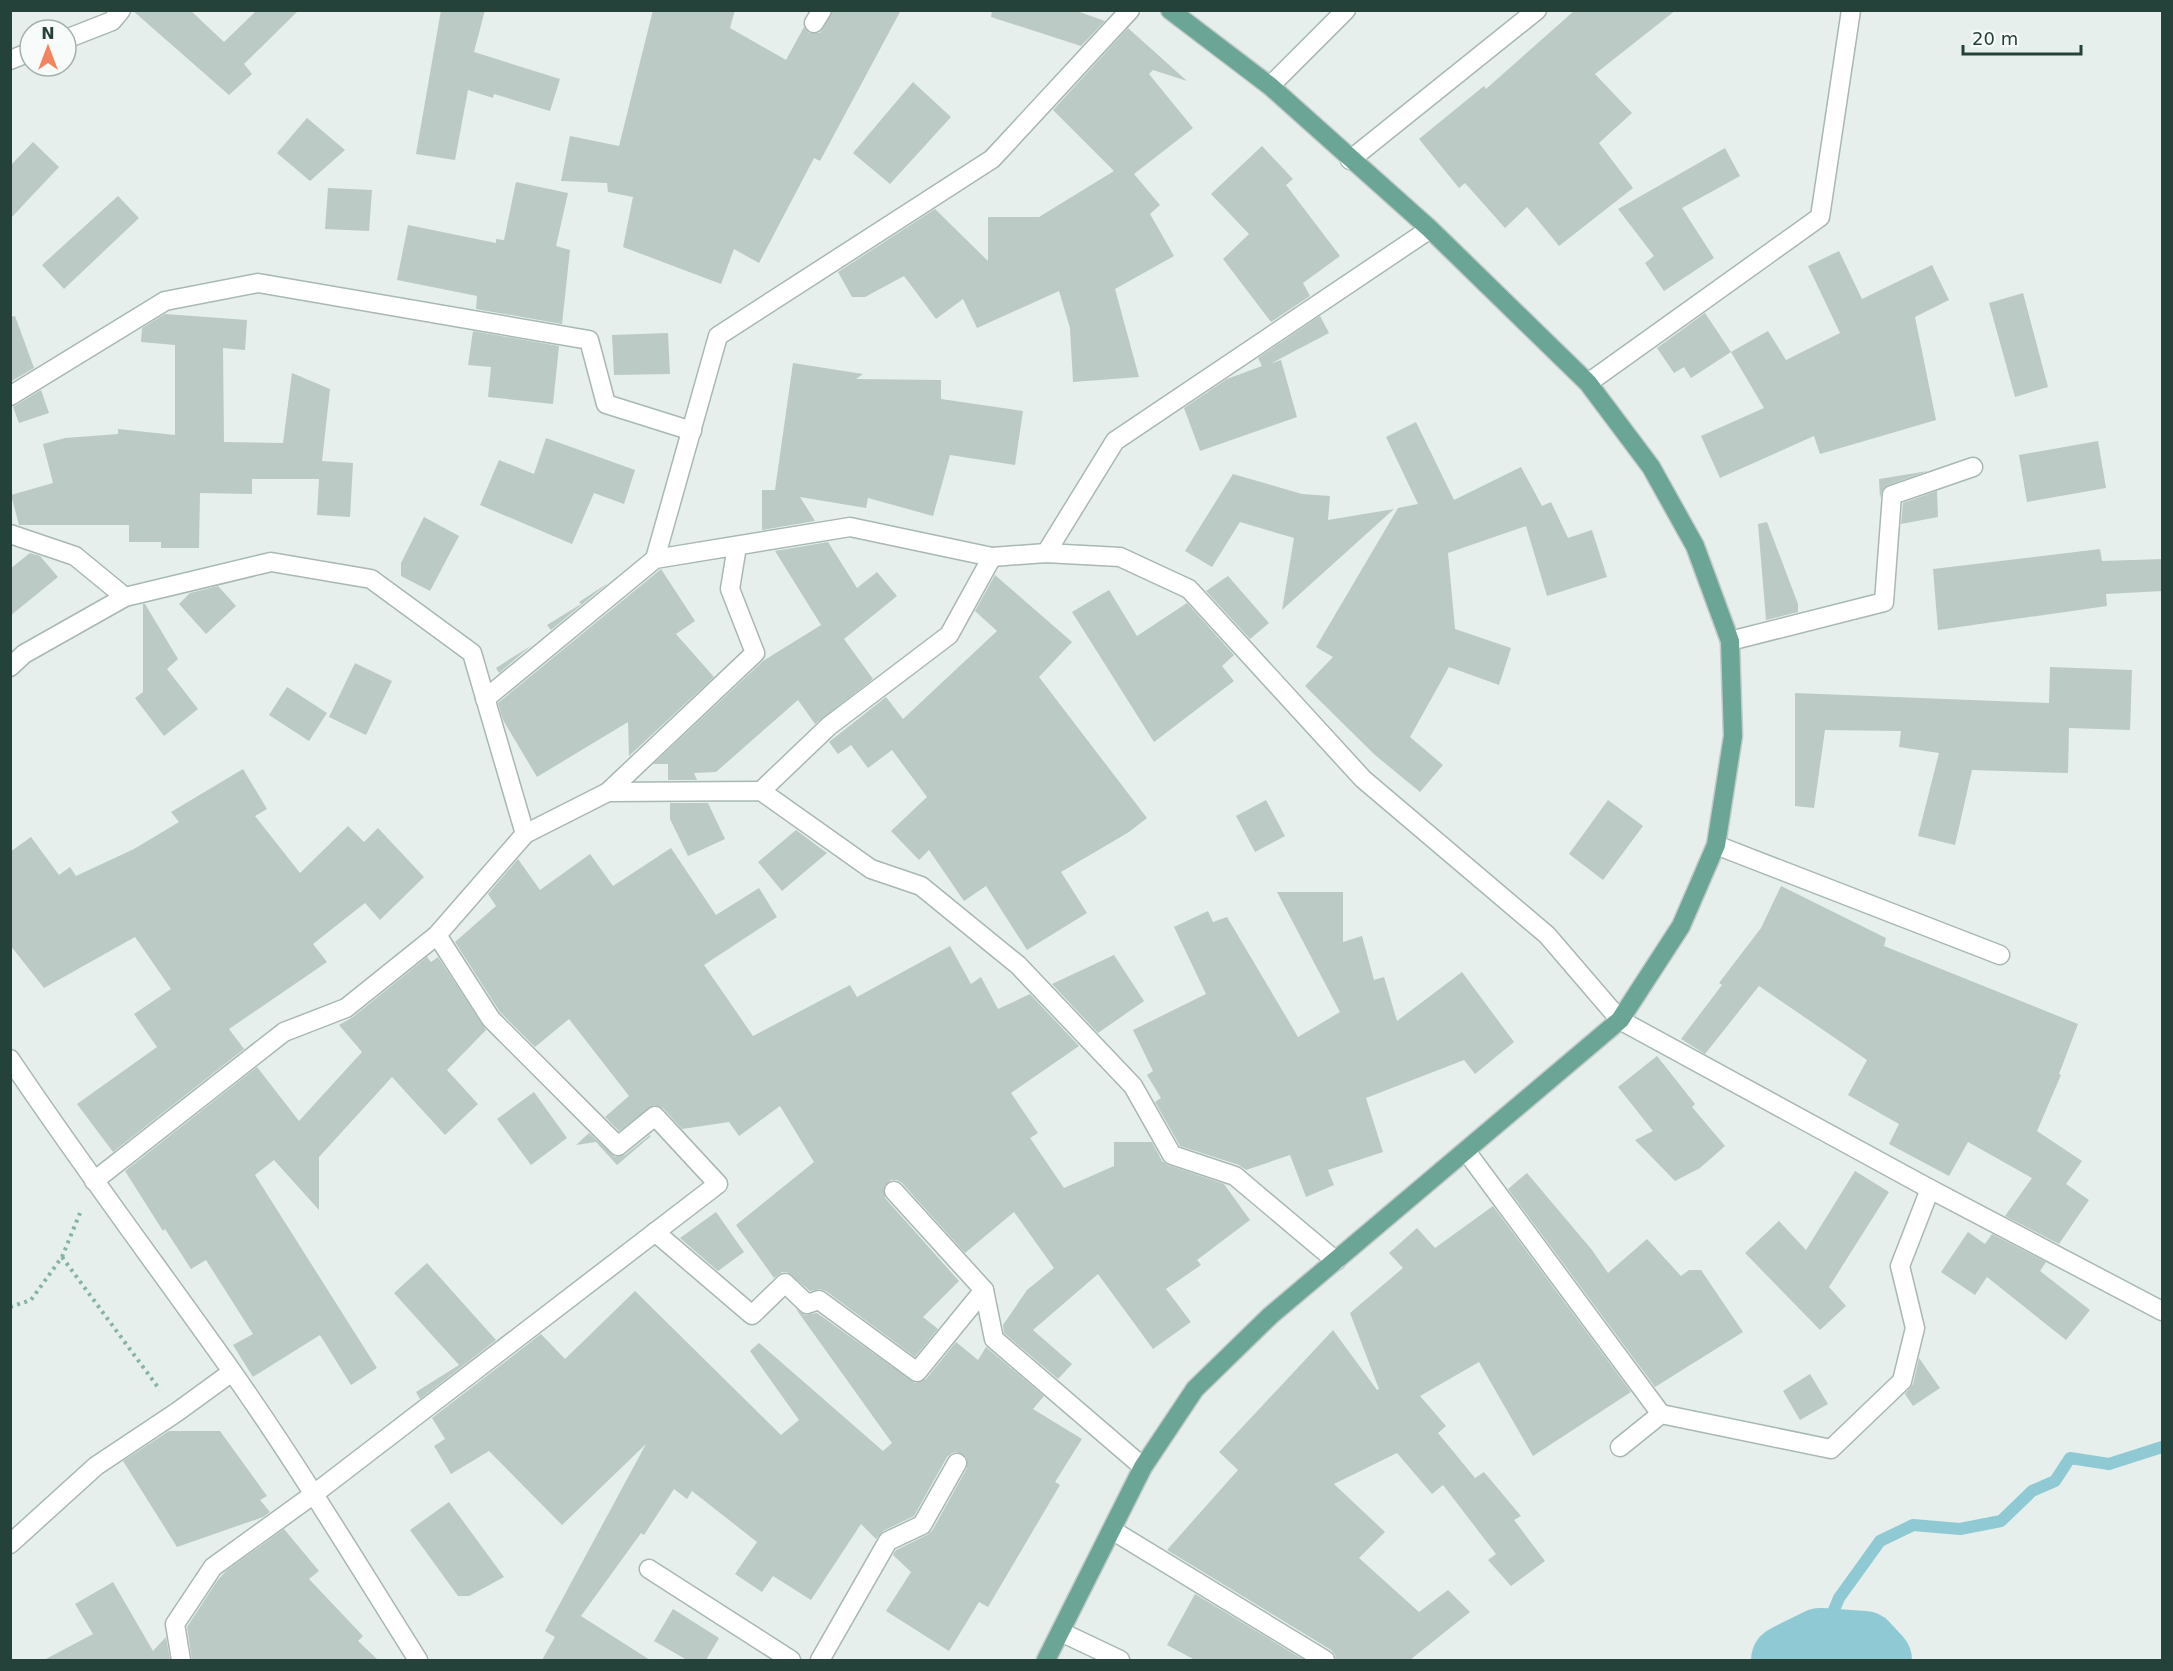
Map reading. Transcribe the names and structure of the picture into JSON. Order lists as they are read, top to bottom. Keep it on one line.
{"scale_bar":"20 m","north":"top"}
